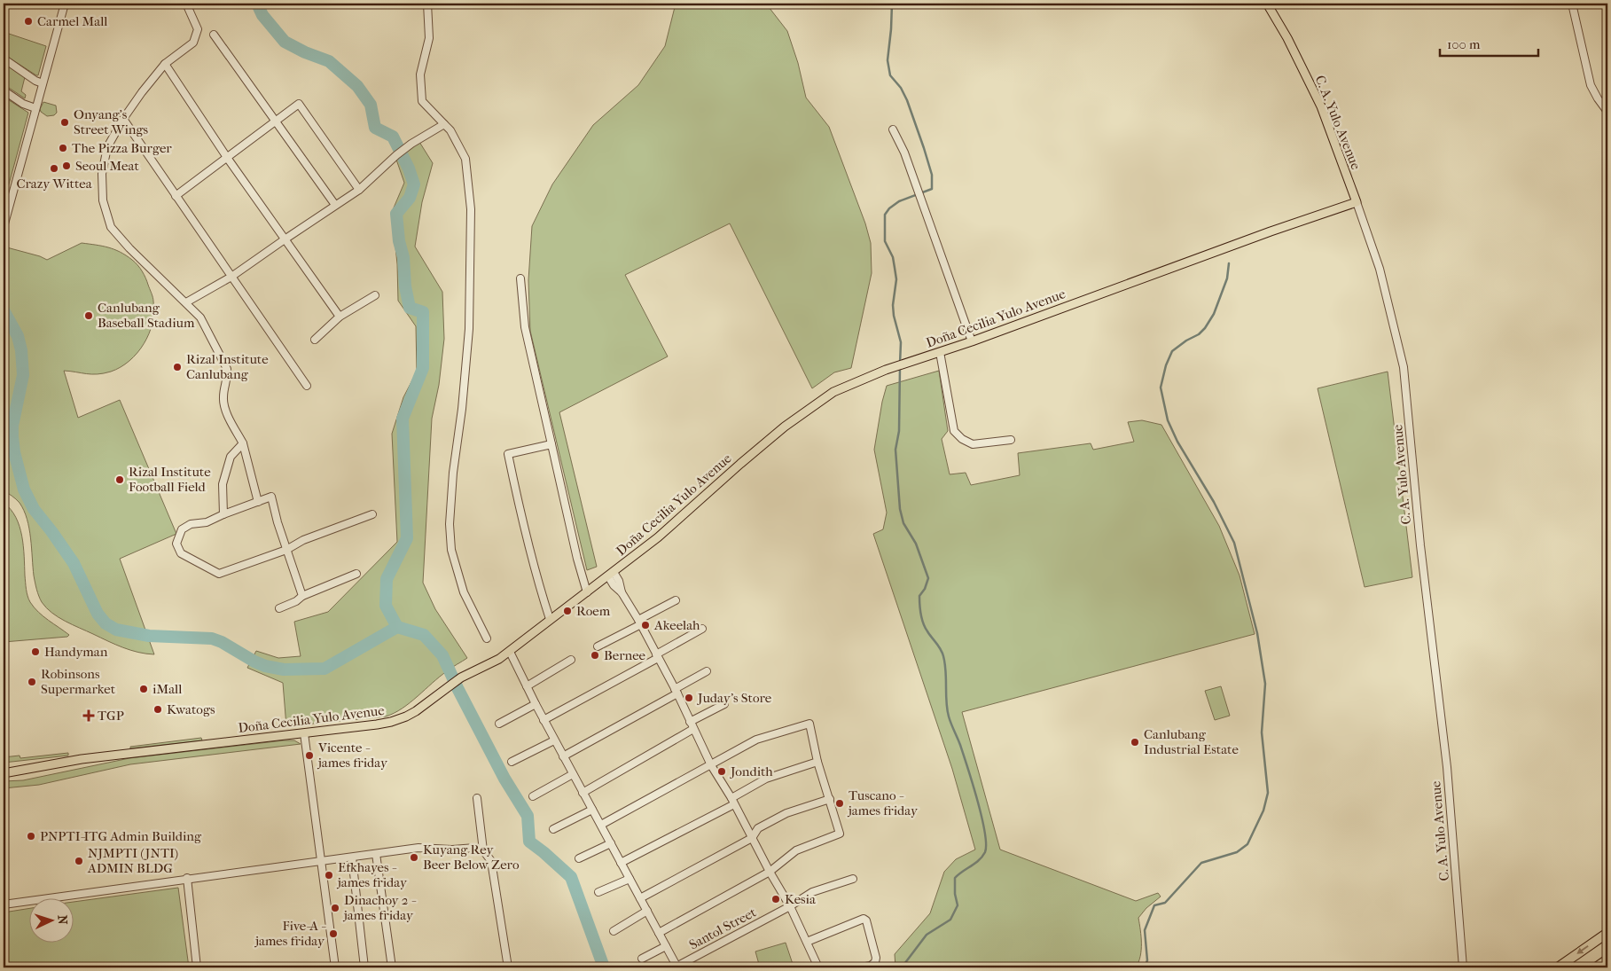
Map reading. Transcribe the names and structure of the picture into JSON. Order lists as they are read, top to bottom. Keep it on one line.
{"streets":{"main road":["C. A. Yulo Avenue","Doña Cecilia Yulo Avenue"],"street":["Santol Street"]},"crossings":[["C. A. Yulo Avenue","Doña Cecilia Yulo Avenue"]],"places":{"other":["Carmel Mall","Onyang's Street Wings","The Pizza Burger","Seoul Meat","Crazy Wittea","Canlubang Baseball Stadium","Rizal Institute Canlubang","Rizal Institute Football Field","Roem","Akeelah","Handyman","Bernee","Robinsons Supermarket","iMall","Juday's Store","Kwatogs","Canlubang Industrial Estate","Vicente - james friday","Jondith","Tuscano - james friday","PNPTI-ITG Admin Building","Kuyang Rey Beer Below Zero","NJMPTI (JNTI) ADMIN BLDG","Efkhayes - james friday","Kesia","Dinachoy 2 - james friday","Five-A - james friday"],"health":["TGP"]},"scale_bar":"100 m","north":"right"}
